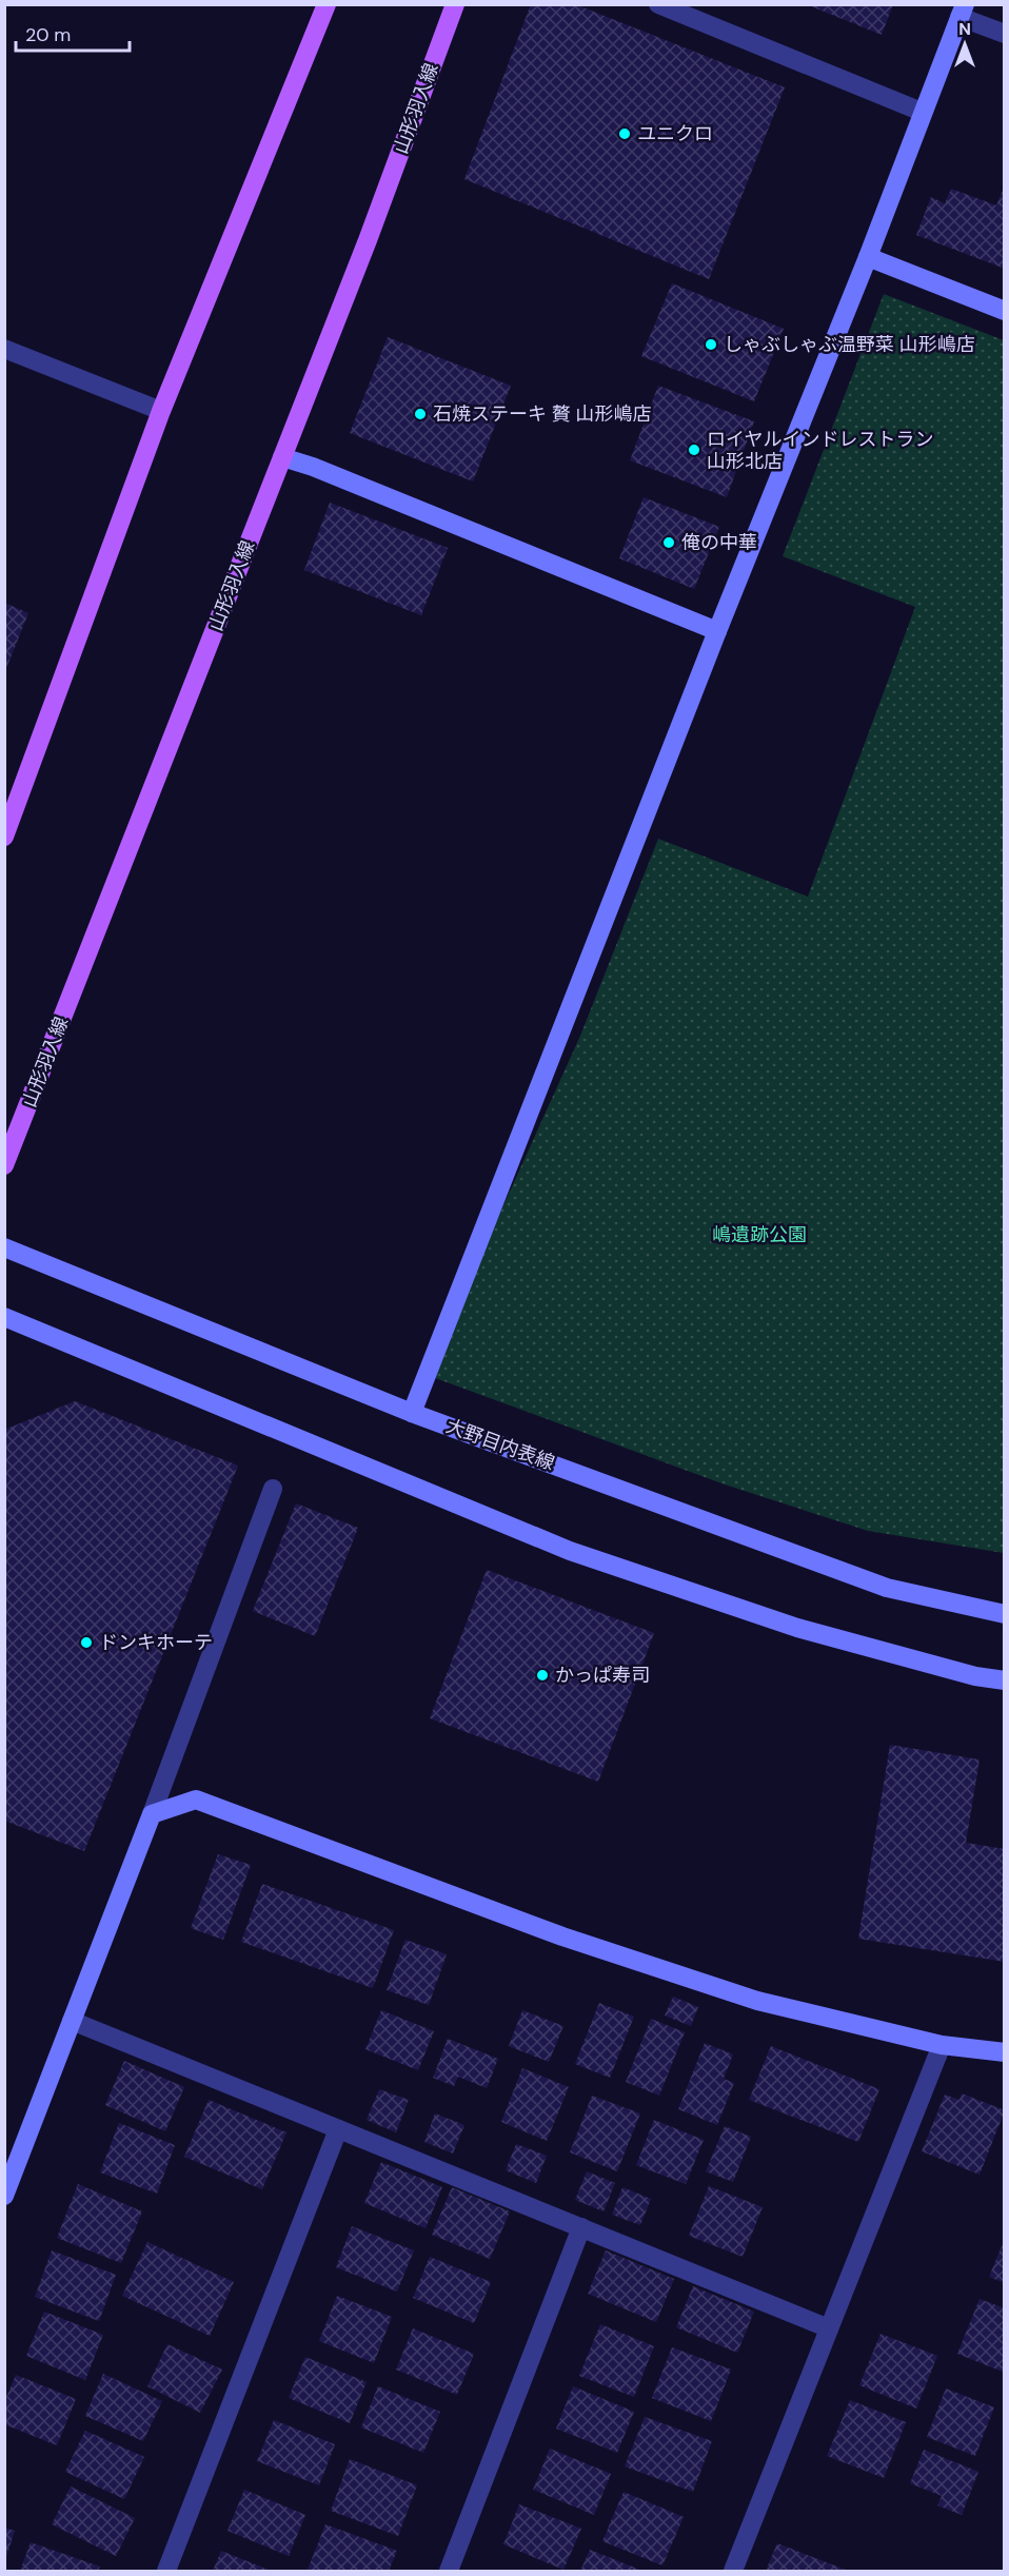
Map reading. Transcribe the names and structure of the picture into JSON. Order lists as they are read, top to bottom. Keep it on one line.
{"streets":{"main road":["山形羽入線"],"street":["大野目内表線"]},"parks":["嶋遺跡公園"],"places":["ユニクロ","しゃぶしゃぶ温野菜 山形嶋店","石焼ステーキ 贅 山形嶋店","ロイヤルインドレストラン 山形北店","俺の中華","ドンキホーテ","かっぱ寿司"],"scale_bar":"20 m","north":"top"}
